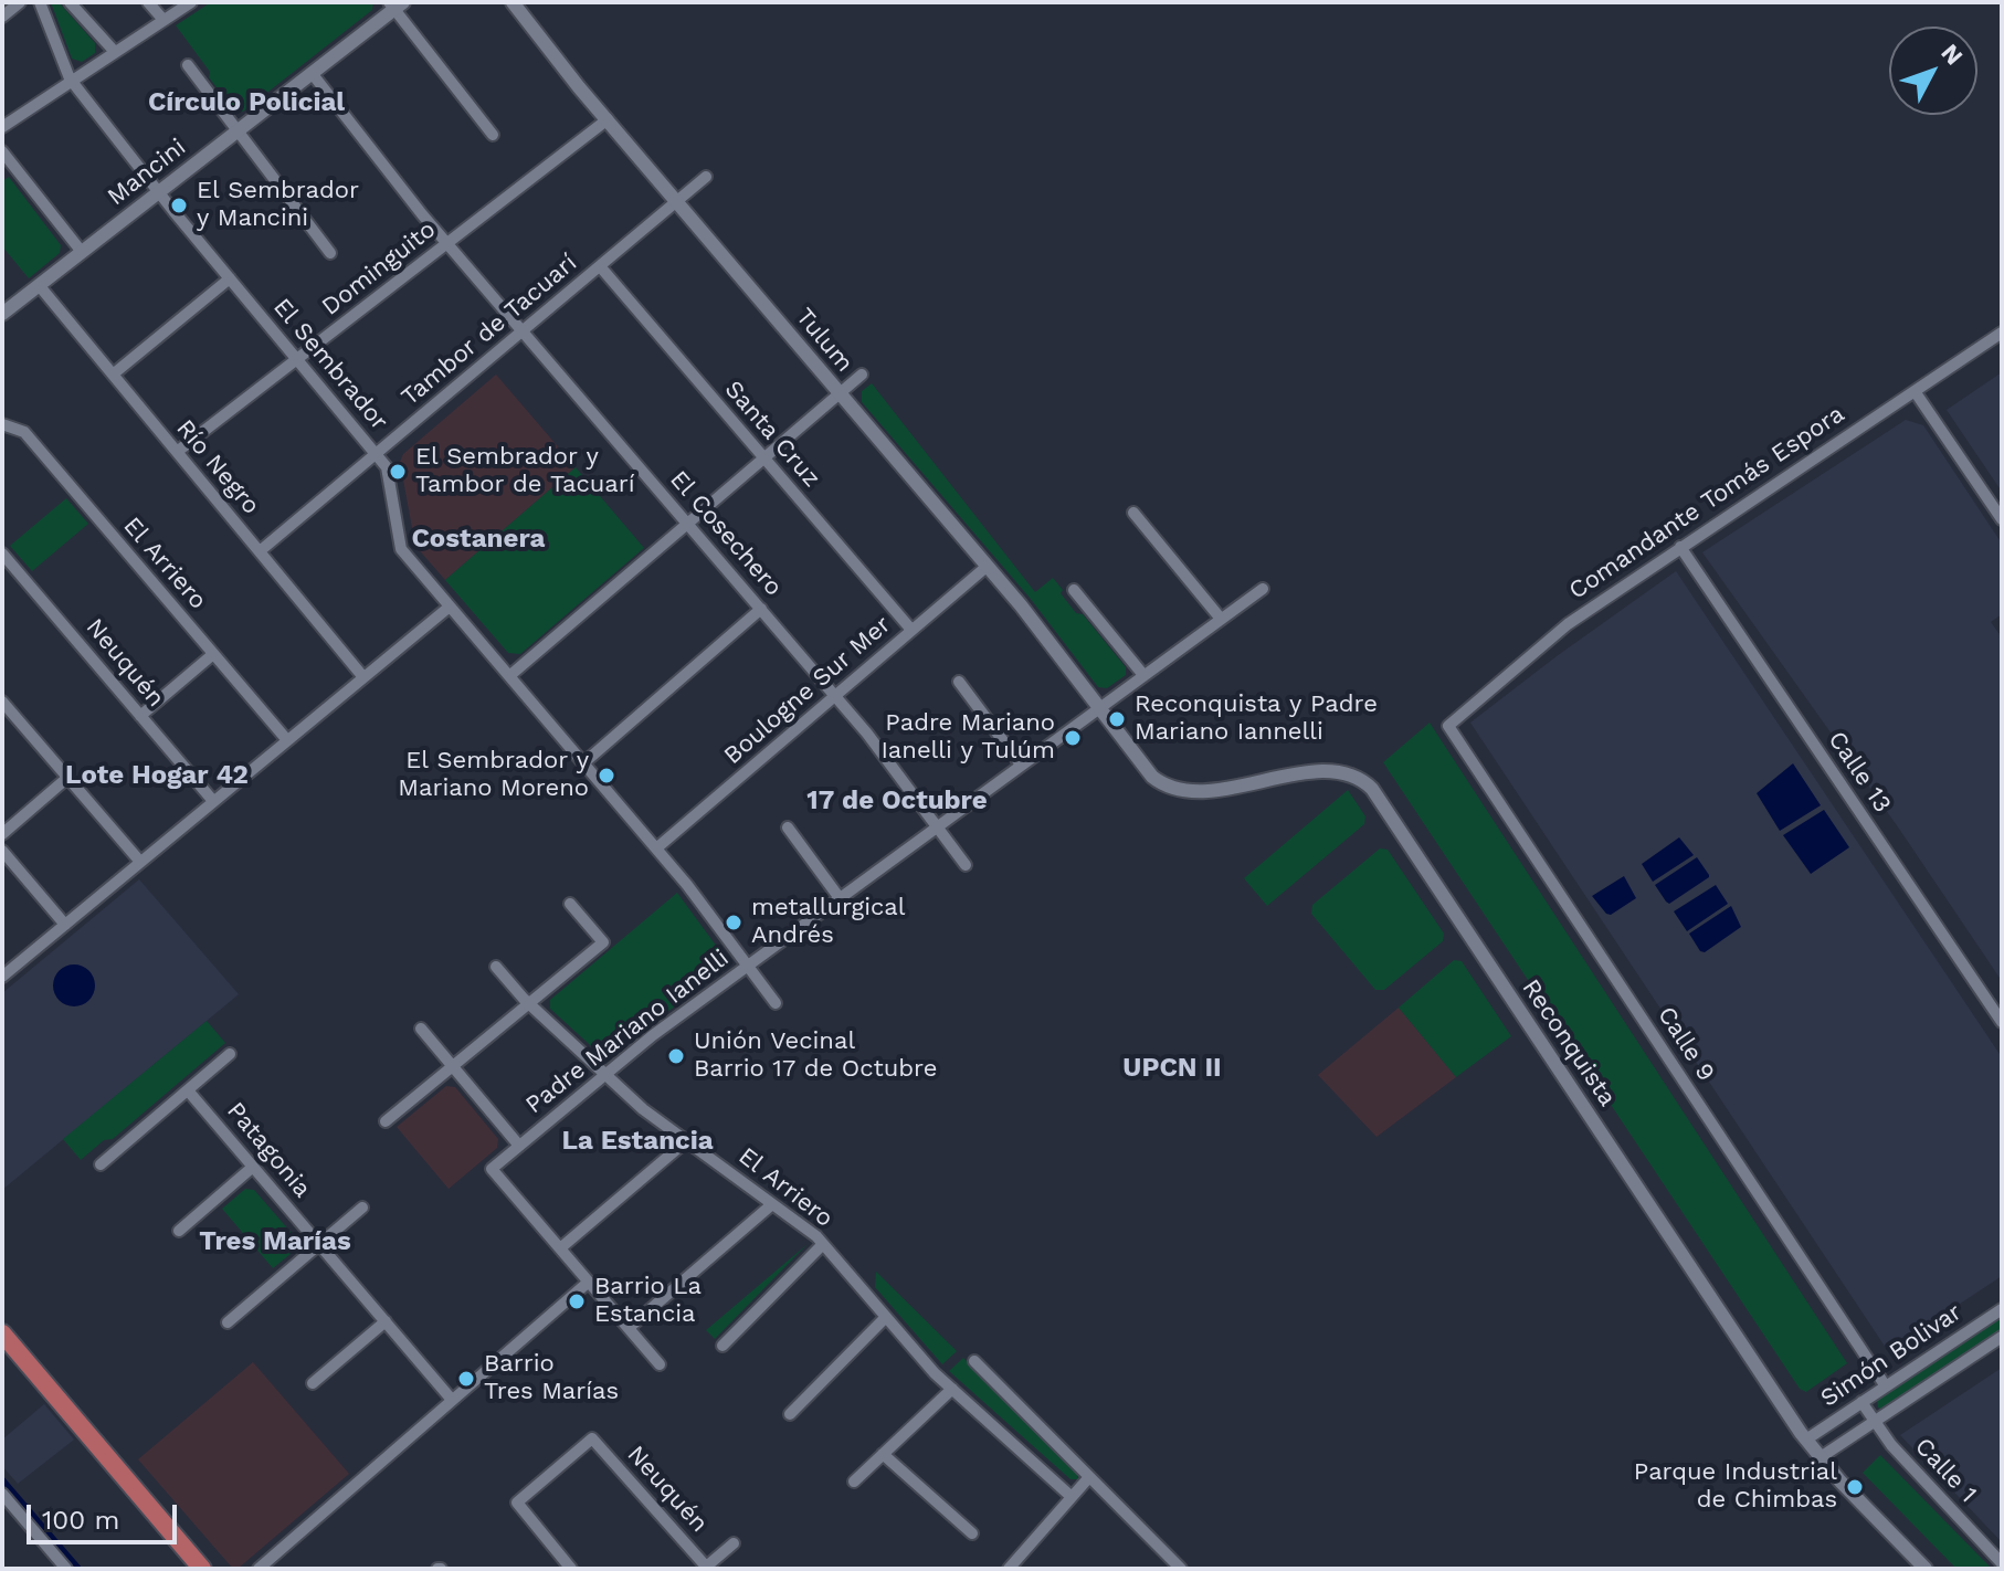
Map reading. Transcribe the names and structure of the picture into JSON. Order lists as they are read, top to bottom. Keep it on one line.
{"streets":{"street":["Mancini","Dominguito","Tambor de Tacuarí","Tulum","El Sembrador","Santa Cruz","Río Negro","Comandante Tomás Espora","El Cosechero","El Arriero","Neuquén","Boulogne Sur Mer","Calle 13","Padre Mariano Ianelli","Reconquista","Calle 9","Patagonia","Simón Bolivar","Calle 1"]},"crossings":[["Mancini","El Sembrador"],["Mancini","Río Negro"],["Mancini","El Cosechero"],["Dominguito","Tulum"],["Dominguito","El Sembrador"],["Dominguito","Río Negro"],["Dominguito","El Cosechero"],["Tambor de Tacuarí","Tulum"],["Tambor de Tacuarí","El Sembrador"],["Tambor de Tacuarí","Santa Cruz"],["Tambor de Tacuarí","Río Negro"],["Tambor de Tacuarí","El Cosechero"],["Tulum","Boulogne Sur Mer"],["Tulum","Padre Mariano Ianelli"],["Tulum","Reconquista"],["El Sembrador","Boulogne Sur Mer"],["El Sembrador","Padre Mariano Ianelli"],["Santa Cruz","Boulogne Sur Mer"],["Comandante Tomás Espora","Calle 13"],["Comandante Tomás Espora","Calle 9"],["El Cosechero","Boulogne Sur Mer"],["El Cosechero","Padre Mariano Ianelli"],["El Arriero","Padre Mariano Ianelli"],["Padre Mariano Ianelli","Reconquista"],["Reconquista","Simón Bolivar"],["Calle 9","Simón Bolivar"],["Simón Bolivar","Calle 1"]],"districts":["Círculo Policial","Costanera","Lote Hogar 42","17 de Octubre","UPCN II","La Estancia","Tres Marías"],"places":["El Sembrador y Mancini","El Sembrador y Tambor de Tacuarí","Reconquista y Padre Mariano Iannelli","Padre Mariano Ianelli y Tulúm","El Sembrador y Mariano Moreno","metallurgical Andrés","Unión Vecinal Barrio 17 de Octubre","Barrio La Estancia","Barrio Tres Marías","Parque Industrial de Chimbas"],"scale_bar":"100 m","north":"top right"}
